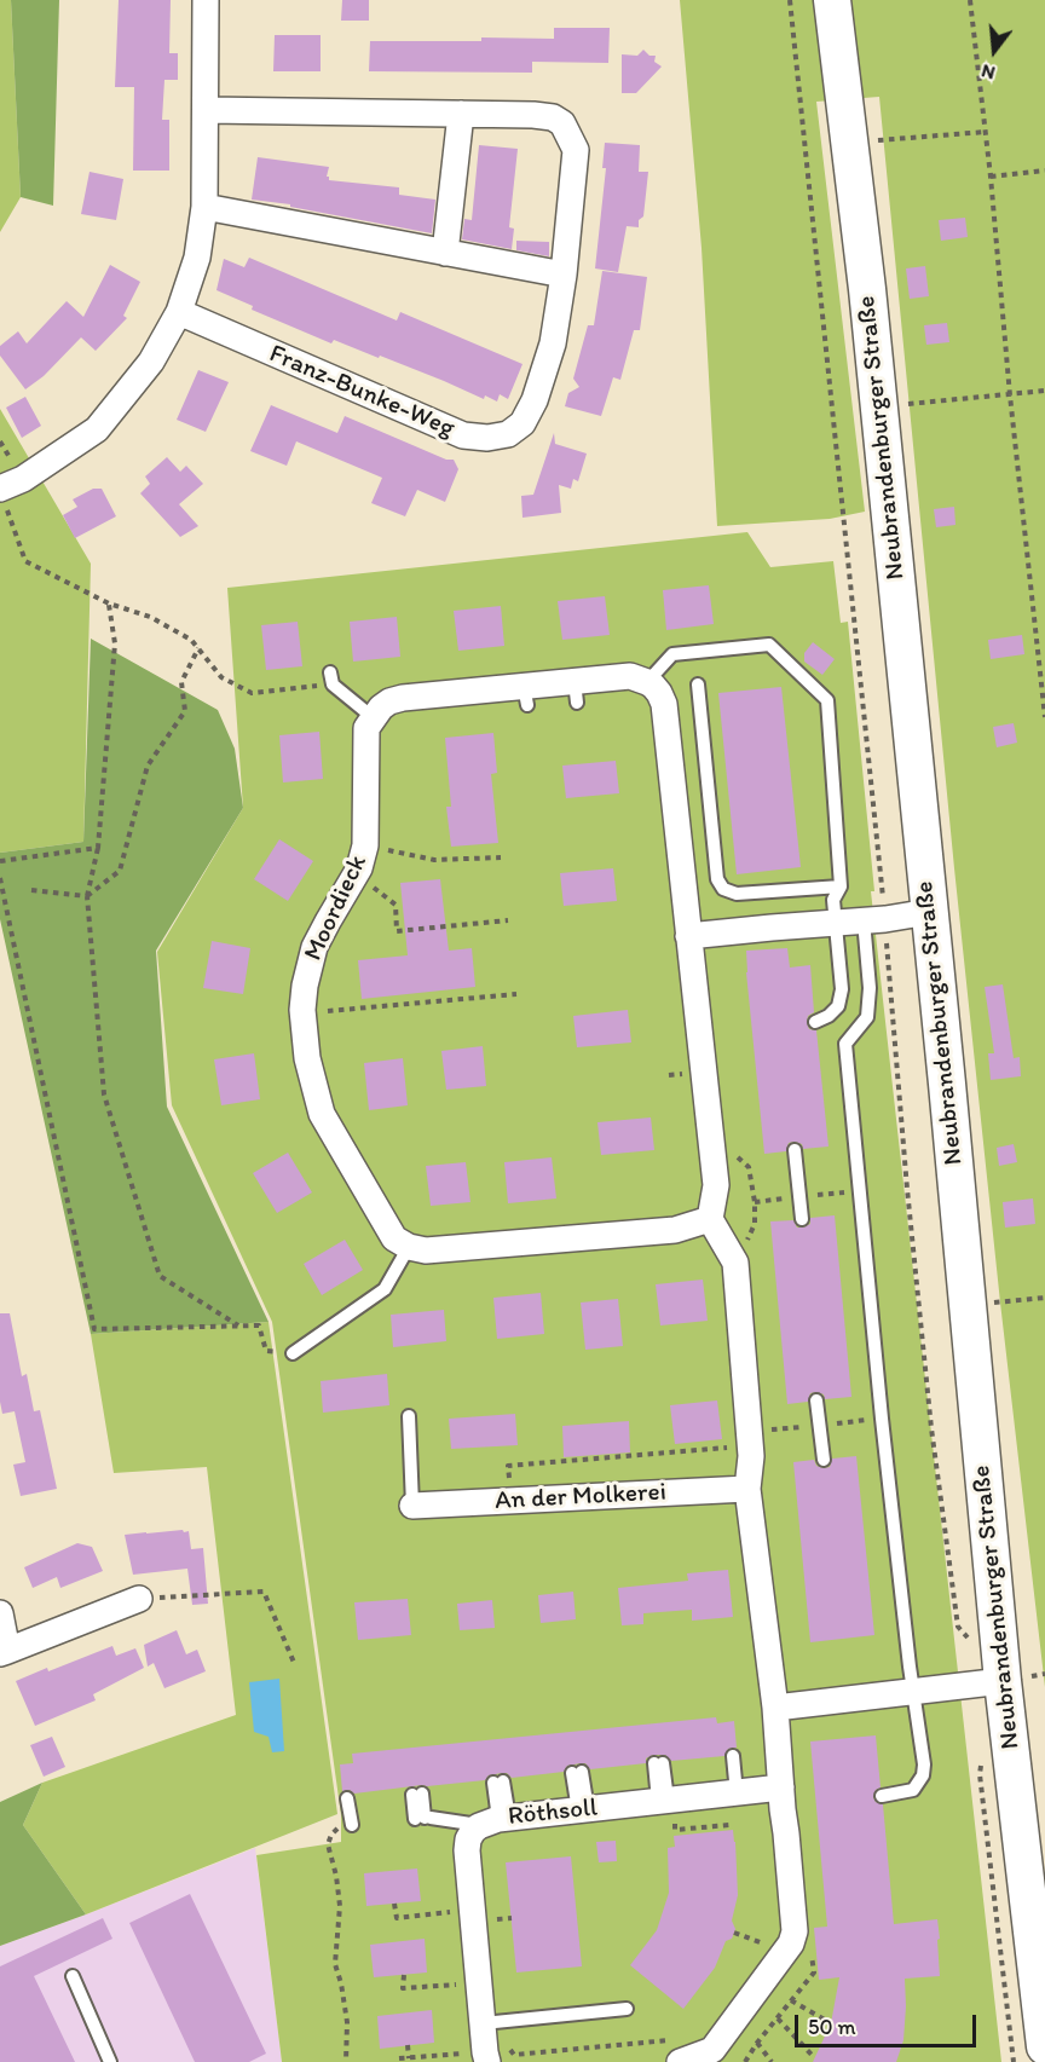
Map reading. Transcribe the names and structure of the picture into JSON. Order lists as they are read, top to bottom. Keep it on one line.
{"streets":{"main road":["Neubrandenburger Straße"],"street":["Franz-Bunke-Weg","Moordieck","An der Molkerei","Röthsoll"]},"scale_bar":"50 m","north":"bottom"}
